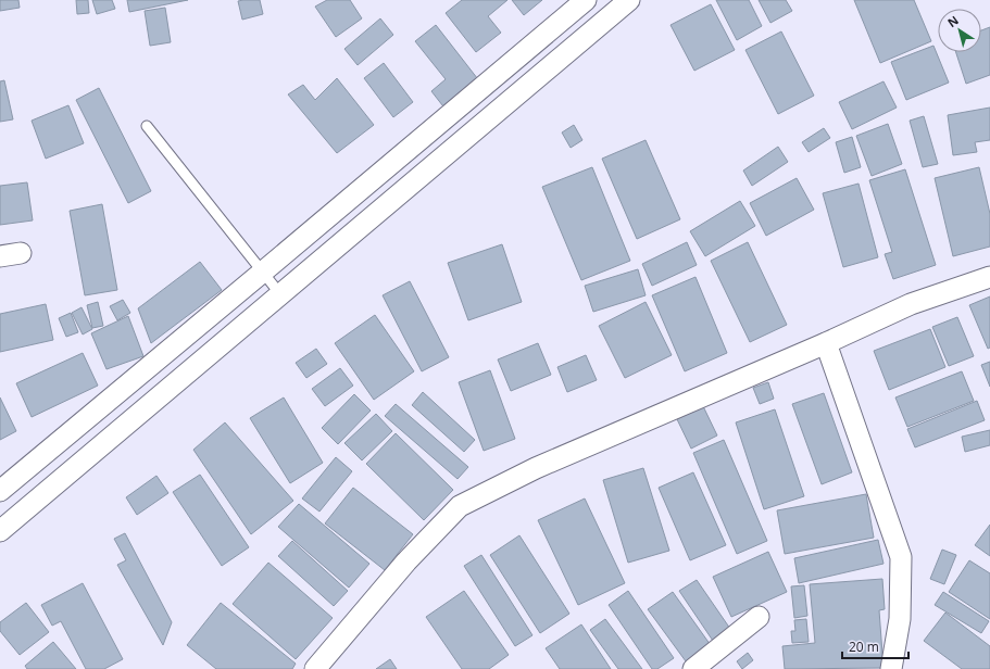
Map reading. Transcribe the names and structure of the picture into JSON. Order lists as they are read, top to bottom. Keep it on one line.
{"scale_bar":"20 m","north":"top left"}
